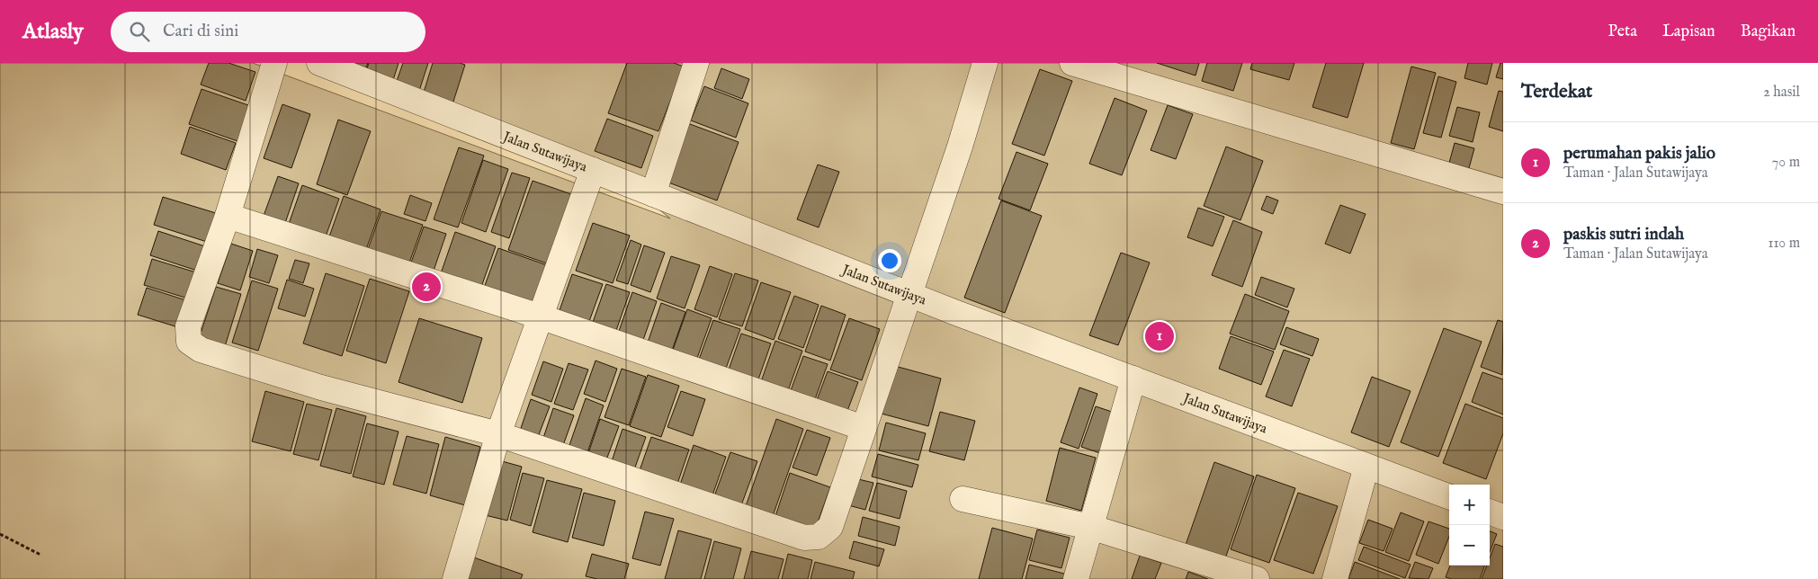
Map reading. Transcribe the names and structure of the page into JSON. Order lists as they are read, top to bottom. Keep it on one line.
{"streets":{"street":["Jalan Sutawijaya"]},"page":{"header":"Atlasly","search":"Cari di sini","nav":["Peta","Lapisan","Bagikan"],"heading":["Terdekat","2 hasil"],"list":[{"mark":"1","name":"perumahan pakis jalio","note":"Taman · Jalan Sutawijaya","value":"70 m"},{"mark":"2","name":"paskis sutri indah","note":"Taman · Jalan Sutawijaya","value":"110 m"}],"pins":["2","1"],"map_buttons":["+","−"]}}
